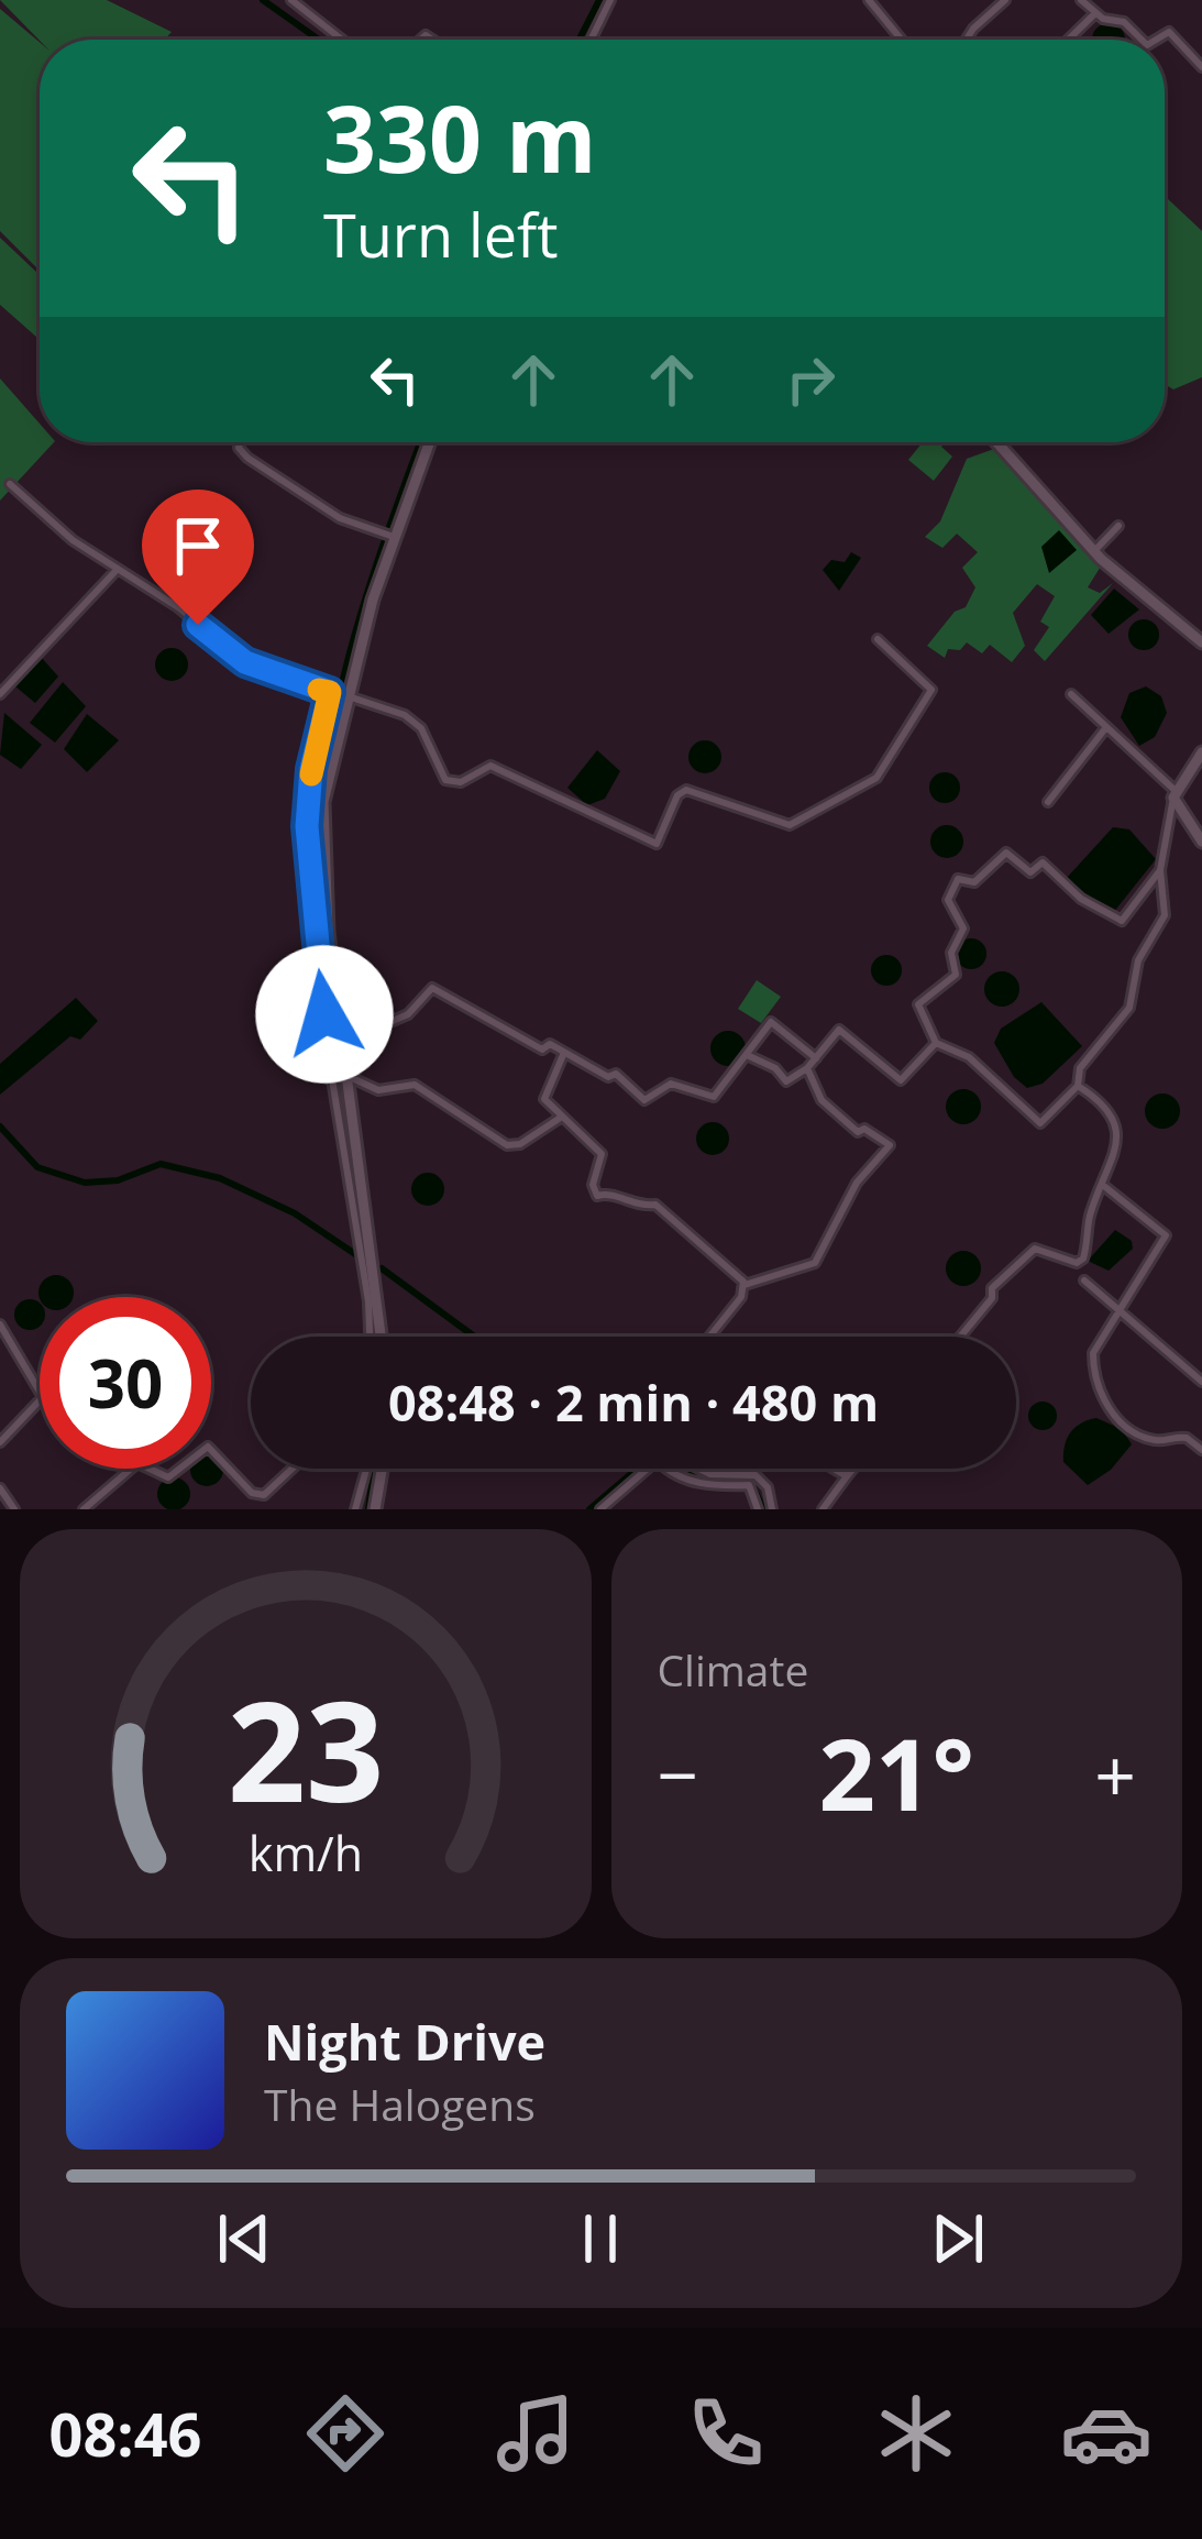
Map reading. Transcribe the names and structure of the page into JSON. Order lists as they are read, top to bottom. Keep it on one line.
{"page":{"turn":["330 m","Turn left"],"limit":"30","trip":"08:48 · 2 min · 480 m","tile":"Climate","heat":["−","21°","+"],"song":["Night Drive","The Halogens"],"tabs":"08:46","gauge":["23","km/h"]}}
